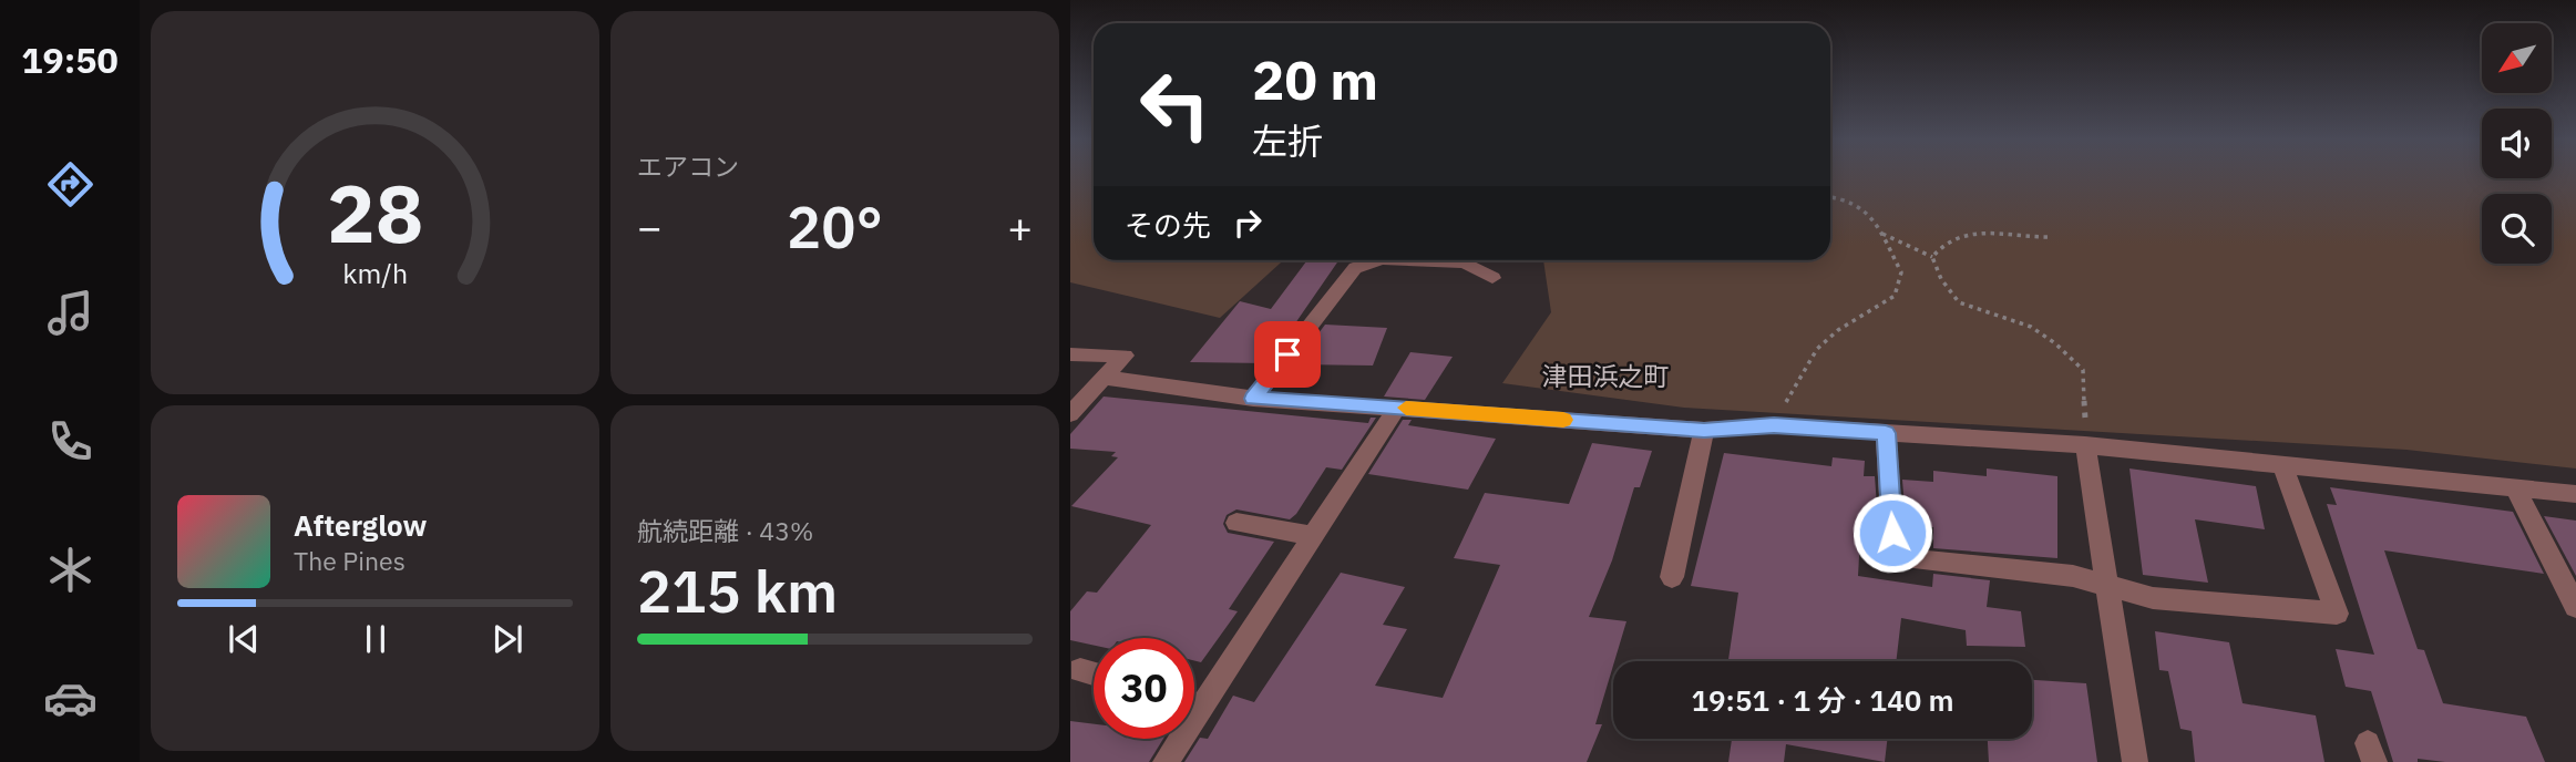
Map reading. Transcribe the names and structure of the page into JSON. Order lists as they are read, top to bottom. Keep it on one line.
{"districts":["津田浜之町"],"north":"bottom left","page":{"tabs":"19:50","tile":["エアコン",["航続距離 · 43%","215 km"]],"turn":["20 m","左折"],"then":"その先","heat":["−","20°","+"],"song":["Afterglow","The Pines"],"limit":"30","trip":"19:51 · 1 分 · 140 m","gauge":["28","km/h"]}}
